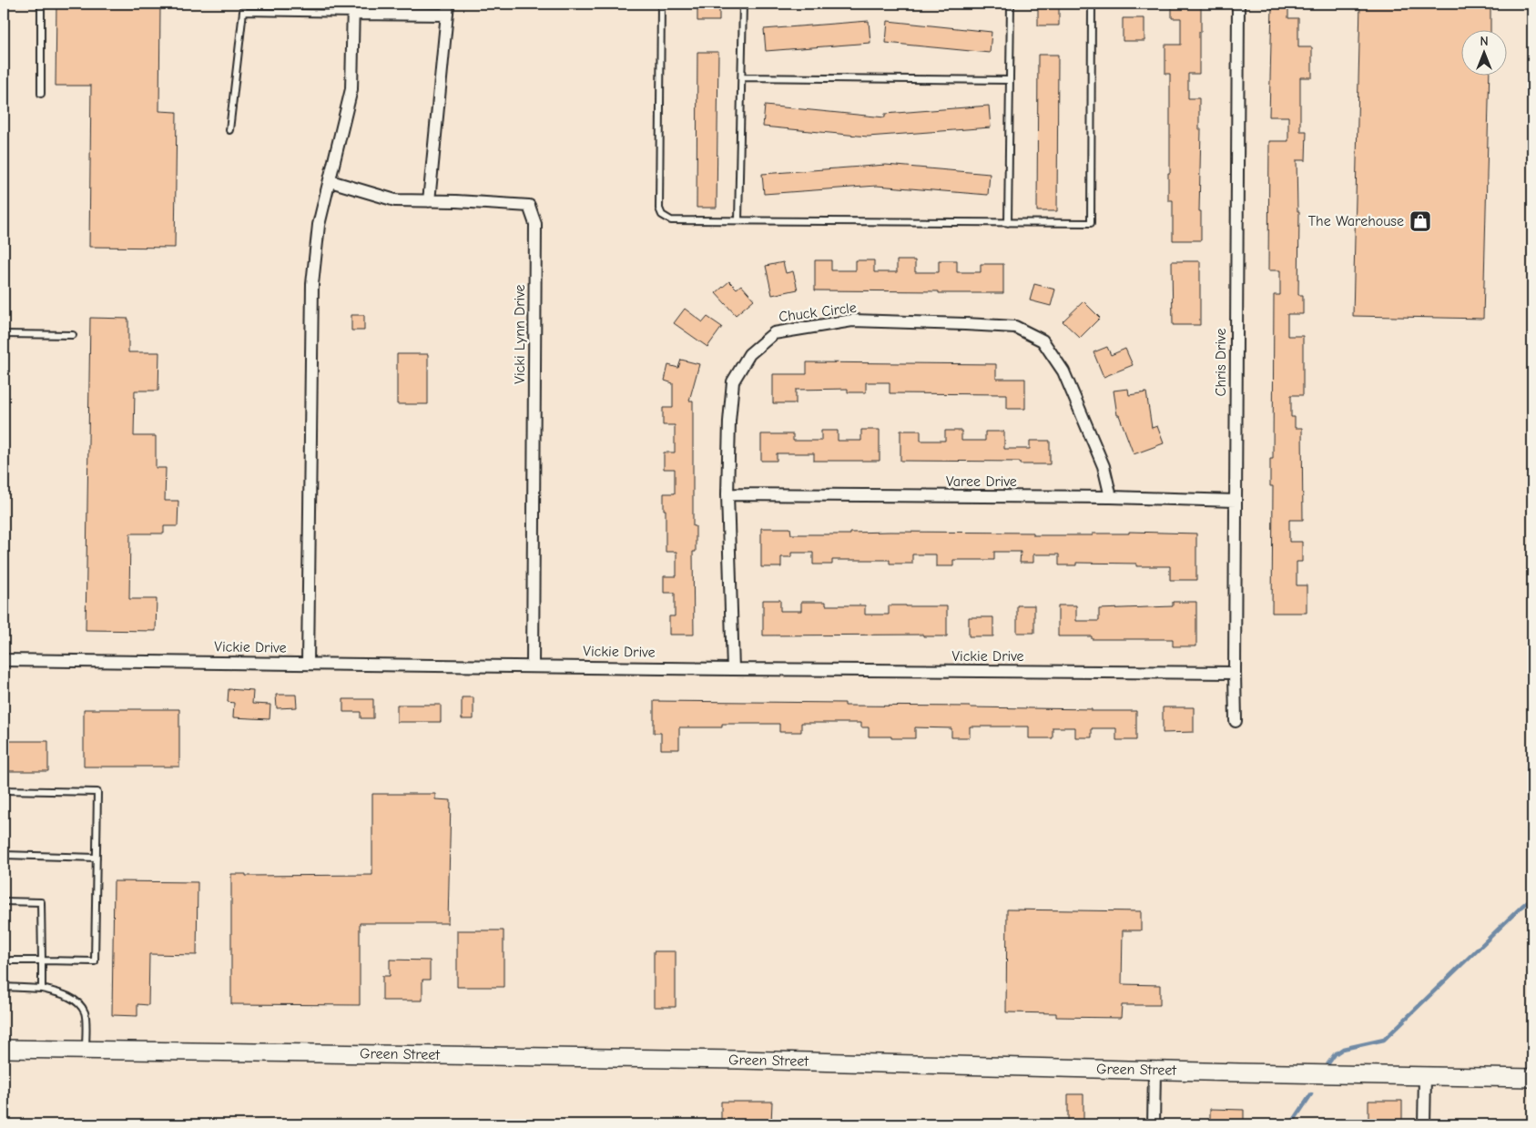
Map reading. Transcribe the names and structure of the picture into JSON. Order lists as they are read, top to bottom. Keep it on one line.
{"streets":{"street":["Chuck Circle","Vicki Lynn Drive","Chris Drive","Varee Drive","Vickie Drive","Green Street"]},"crossings":[["Chuck Circle","Varee Drive"],["Chuck Circle","Vickie Drive"],["Vicki Lynn Drive","Vickie Drive"],["Chris Drive","Varee Drive"],["Chris Drive","Vickie Drive"]],"places":{"shop":["The Warehouse"]},"north":"top"}
